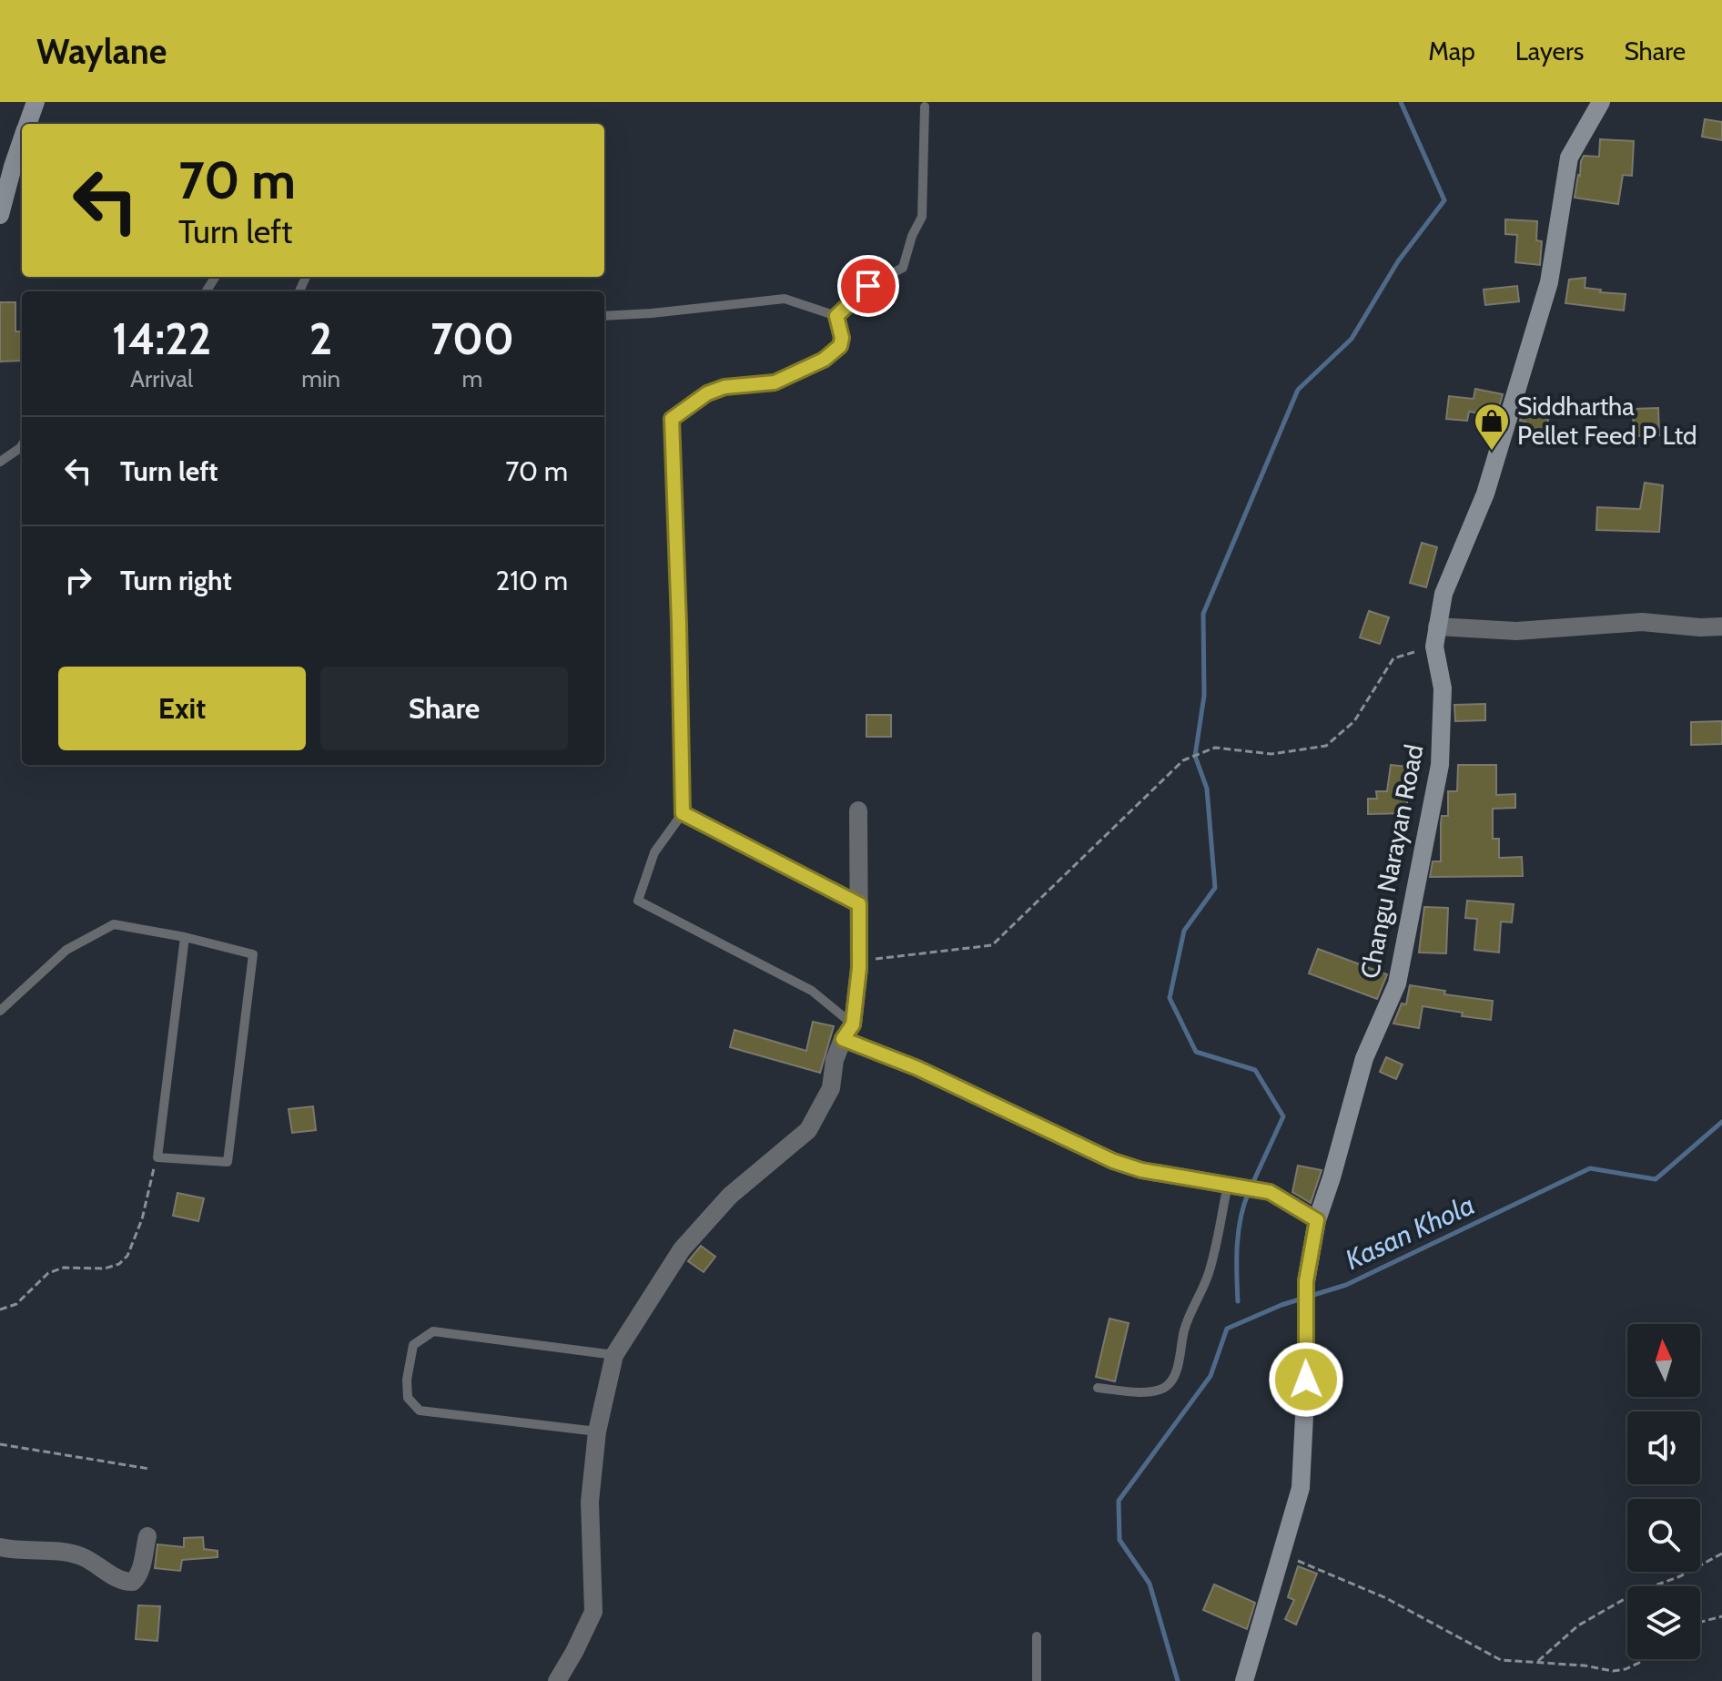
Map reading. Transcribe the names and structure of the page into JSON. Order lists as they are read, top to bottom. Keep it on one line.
{"streets":{"main road":["Changu Narayan Road"]},"water":["Kasan Khola"],"places":{"shop":["Siddhartha Pellet Feed P Ltd"]},"north":"top","page":{"header":"Waylane","nav":["Map","Layers","Share"],"turn":["70 m","Turn left"],"eta":["14:22","Arrival","2","min","700","m"],"list":[{"name":"Turn left","value":"70 m"},{"name":"Turn right","value":"210 m"}],"buttons":["Exit","Share"]}}
